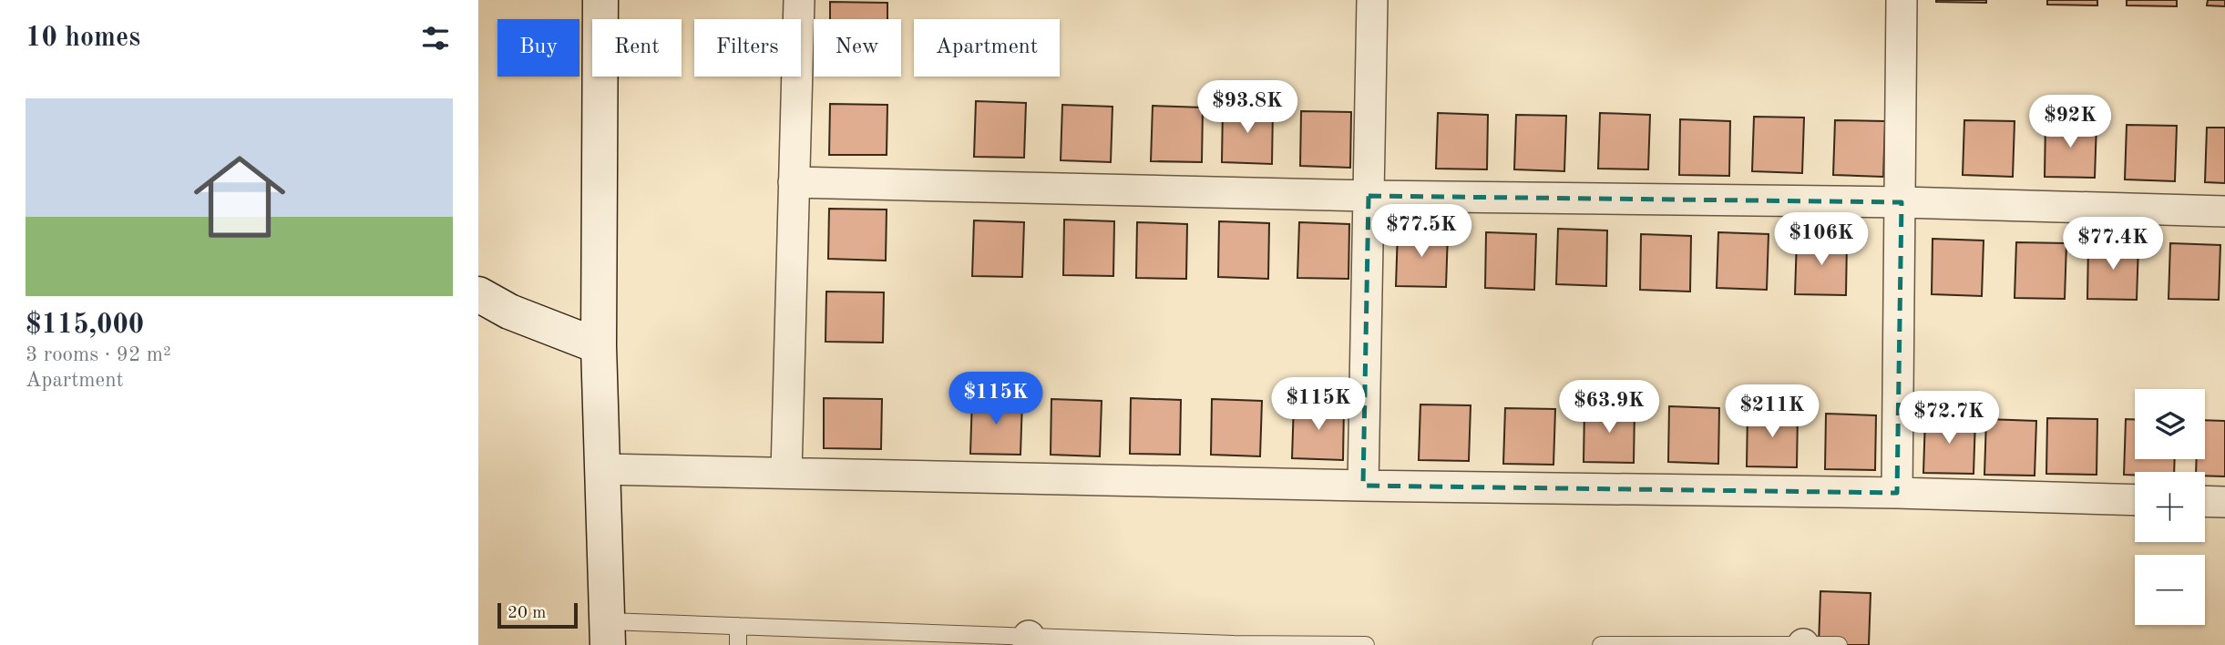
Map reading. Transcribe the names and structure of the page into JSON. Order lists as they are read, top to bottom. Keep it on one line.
{"scale_bar":"20 m","page":{"heading":"10 homes","chip":["Buy","Rent","Filters","New","Apartment"],"list":[{"name":"$115,000","note":"3 rooms · 92 m² · Apartment"}],"price":["$93.8K","$92K","$77.5K","$106K","$77.4K","$115K","$115K","$63.9K","$211K","$72.7K"],"map_buttons":["+","−"],"scale":"20 m"}}
